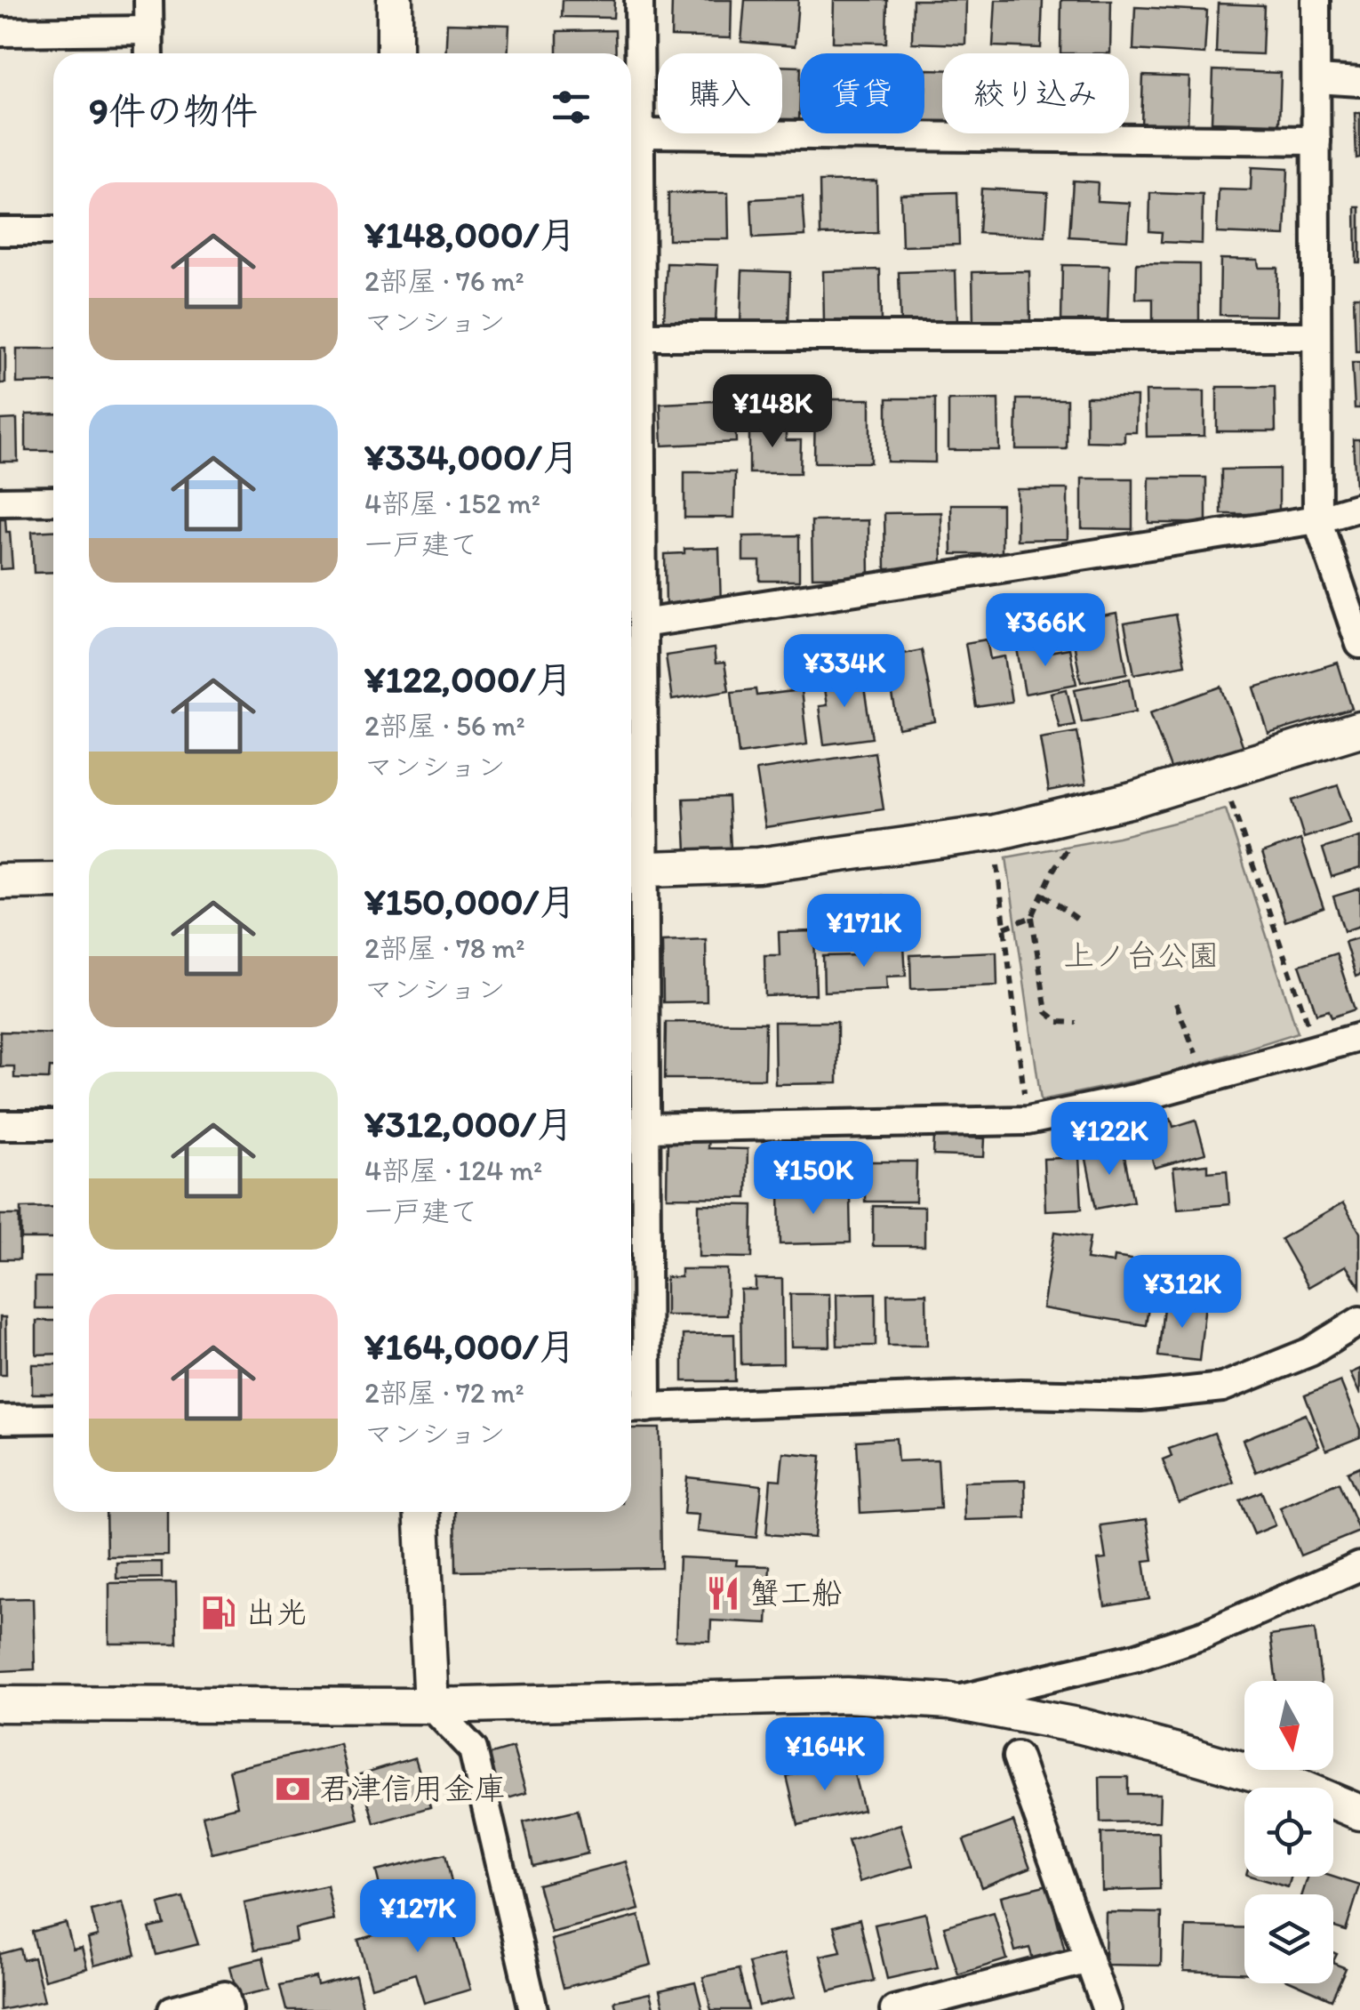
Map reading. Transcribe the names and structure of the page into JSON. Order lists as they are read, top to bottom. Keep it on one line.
{"parks":["上ノ台公園"],"places":{"restaurant":["蟹工船"],"fuel station":["出光"],"bank":["君津信用金庫"]},"north":"bottom","page":{"chip":["購入","賃貸","絞り込み"],"heading":"9件の物件","list":[{"name":"¥148,000/月","note":"2部屋 · 76 m² · マンション"},{"name":"¥334,000/月","note":"4部屋 · 152 m² · 一戸建て"},{"name":"¥122,000/月","note":"2部屋 · 56 m² · マンション"},{"name":"¥150,000/月","note":"2部屋 · 78 m² · マンション"},{"name":"¥312,000/月","note":"4部屋 · 124 m² · 一戸建て"},{"name":"¥164,000/月","note":"2部屋 · 72 m² · マンション"}],"price":["¥148K","¥366K","¥334K","¥171K","¥122K","¥150K","¥312K","¥164K","¥127K"]}}
